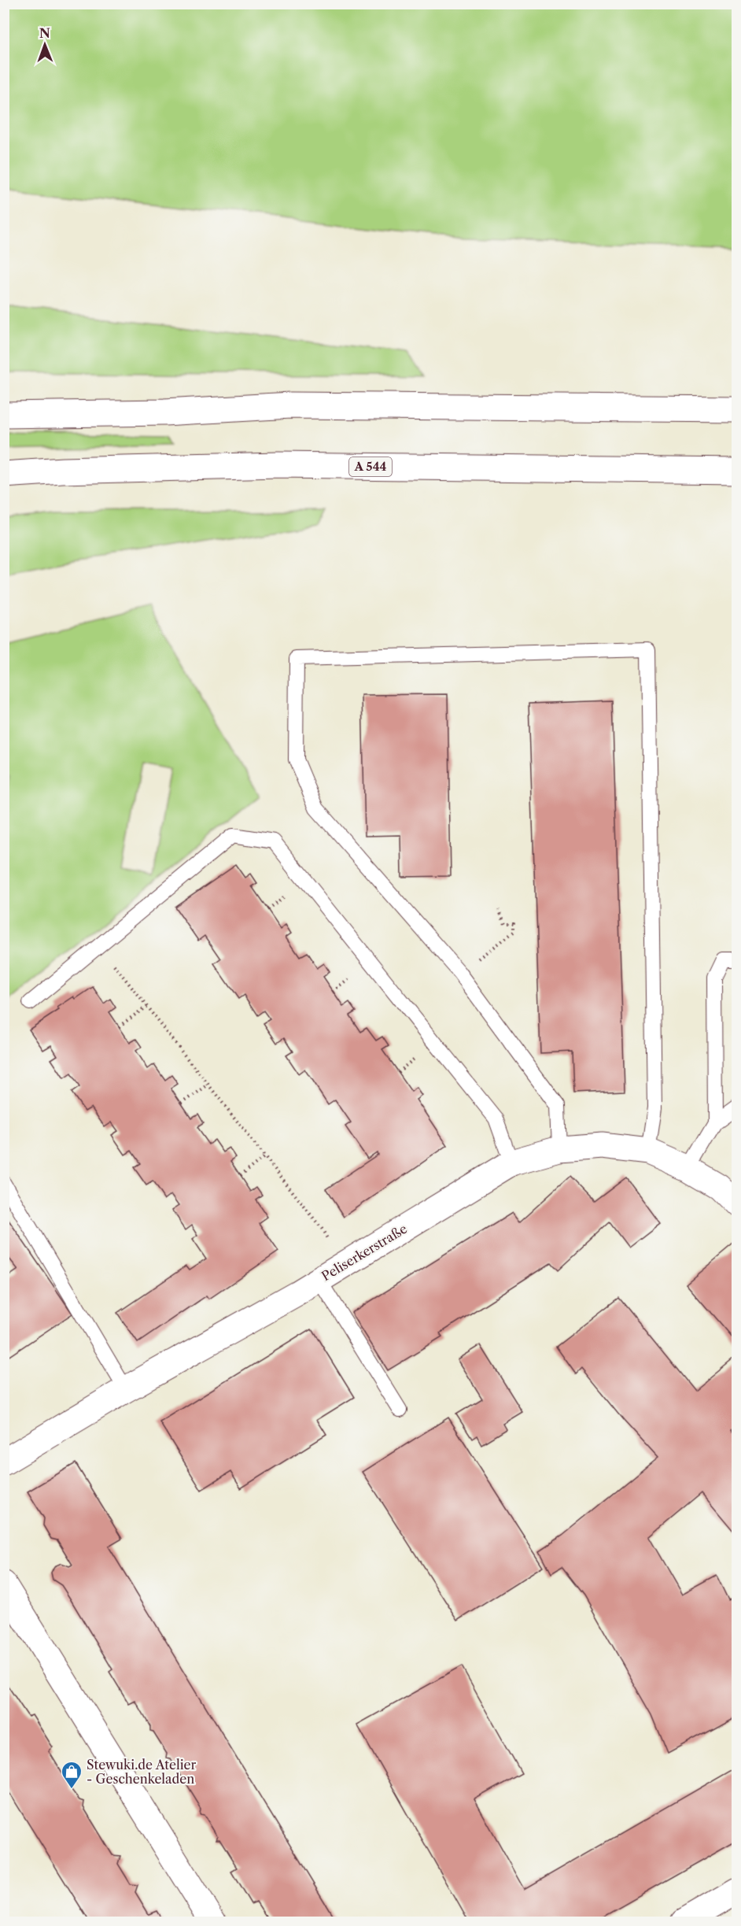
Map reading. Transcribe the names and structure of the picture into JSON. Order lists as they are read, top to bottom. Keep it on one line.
{"streets":{"main road":["A 544","Peliserkerstraße"]},"places":{"shop":["Stewuki.de Atelier - Geschenkeladen"]},"north":"top"}
